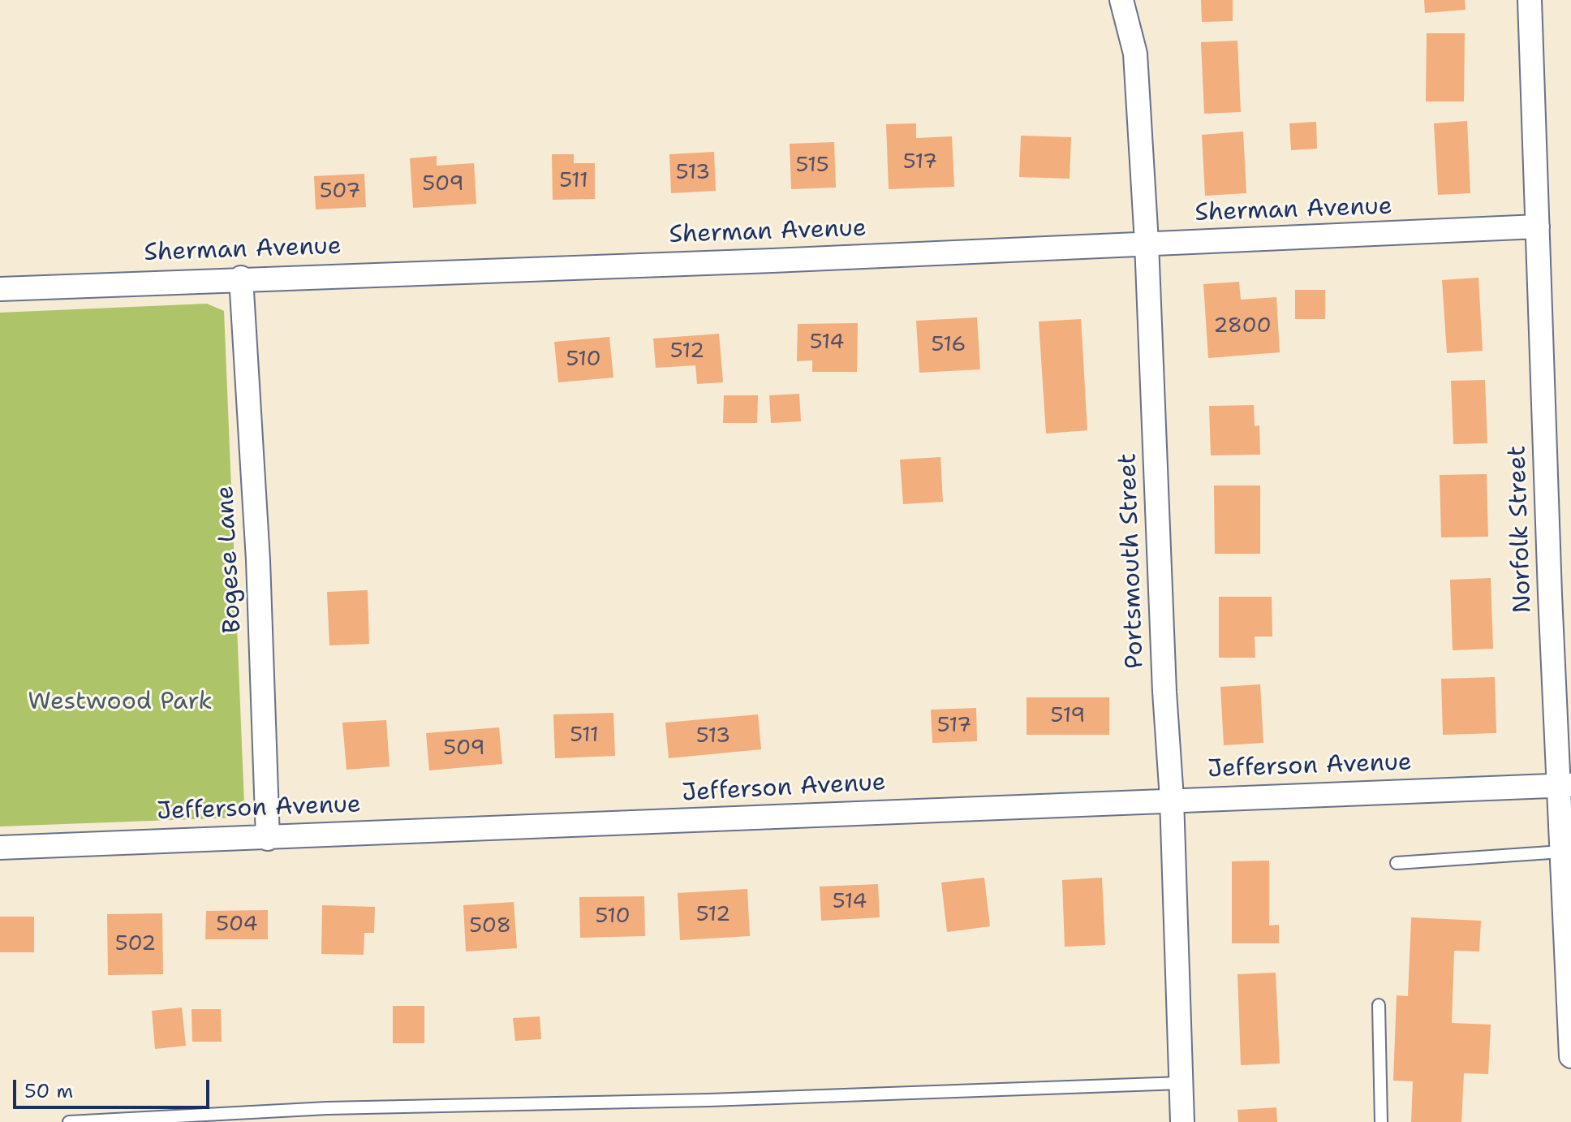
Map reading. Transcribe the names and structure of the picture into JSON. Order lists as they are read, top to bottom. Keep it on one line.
{"streets":{"street":["Sherman Avenue","Norfolk Street","Bogese Lane","Portsmouth Street","Jefferson Avenue"]},"crossings":[["Sherman Avenue","Norfolk Street"],["Sherman Avenue","Bogese Lane"],["Sherman Avenue","Portsmouth Street"],["Norfolk Street","Jefferson Avenue"],["Bogese Lane","Jefferson Avenue"],["Portsmouth Street","Jefferson Avenue"]],"parks":["Westwood Park"],"house_numbers":["517","515","513","511","509","507","2800","514","516","512","510","519","517","511","513","509","514","512","510","504","508","502"],"scale_bar":"50 m"}
